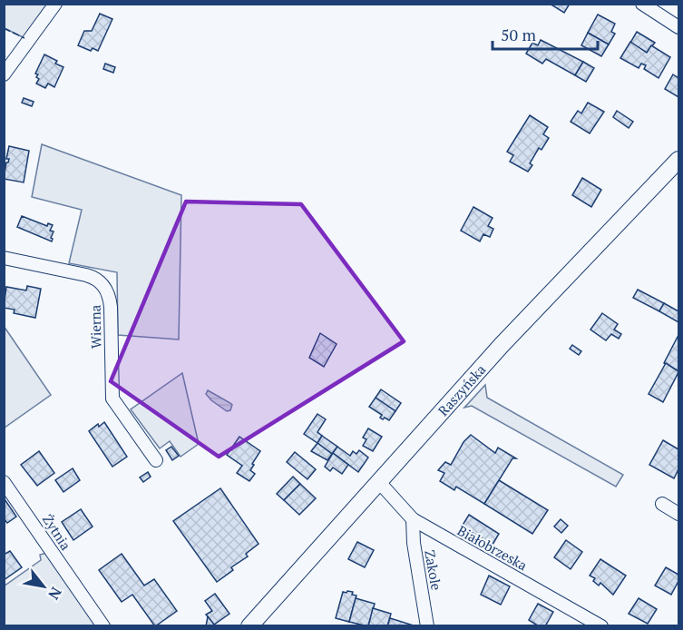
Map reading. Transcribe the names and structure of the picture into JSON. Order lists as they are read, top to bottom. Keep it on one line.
{"streets":{"street":["Wierna","Raszyńska","Żytnia","Białobrzeska","Zakole"]},"crossings":[["Raszyńska","Białobrzeska"],["Białobrzeska","Zakole"]],"scale_bar":"50 m","north":"bottom right"}
